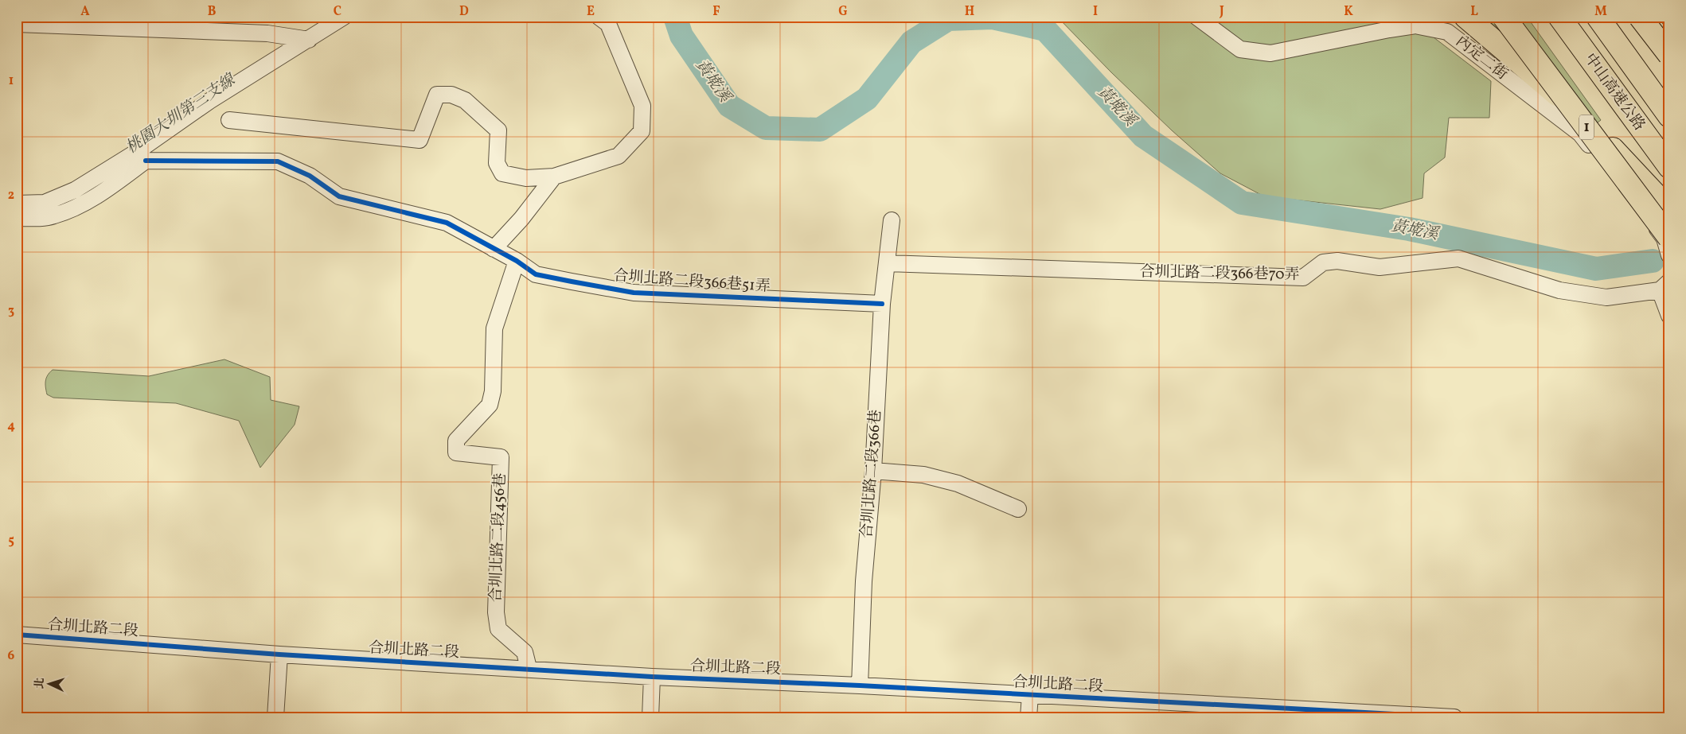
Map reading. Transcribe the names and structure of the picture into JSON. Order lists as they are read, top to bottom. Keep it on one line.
{"streets":{"highway":["中山高速公路","1"],"street":["內定二街","合圳北路二段366巷70弄","合圳北路二段366巷51弄","合圳北路二段366巷","合圳北路二段456巷","合圳北路二段"]},"crossings":[["內定二街","1"],["合圳北路二段366巷70弄","合圳北路二段366巷"],["合圳北路二段366巷51弄","合圳北路二段366巷"],["合圳北路二段366巷51弄","合圳北路二段456巷"],["合圳北路二段366巷","合圳北路二段"],["合圳北路二段456巷","合圳北路二段"]],"water":["黃墘溪","桃園大圳第三支線"],"north":"left","grid":{"columns":["A","B","C","D","E","F","G","H","I","J","K","L","M"],"rows":["1","2","3","4","5","6"]}}
